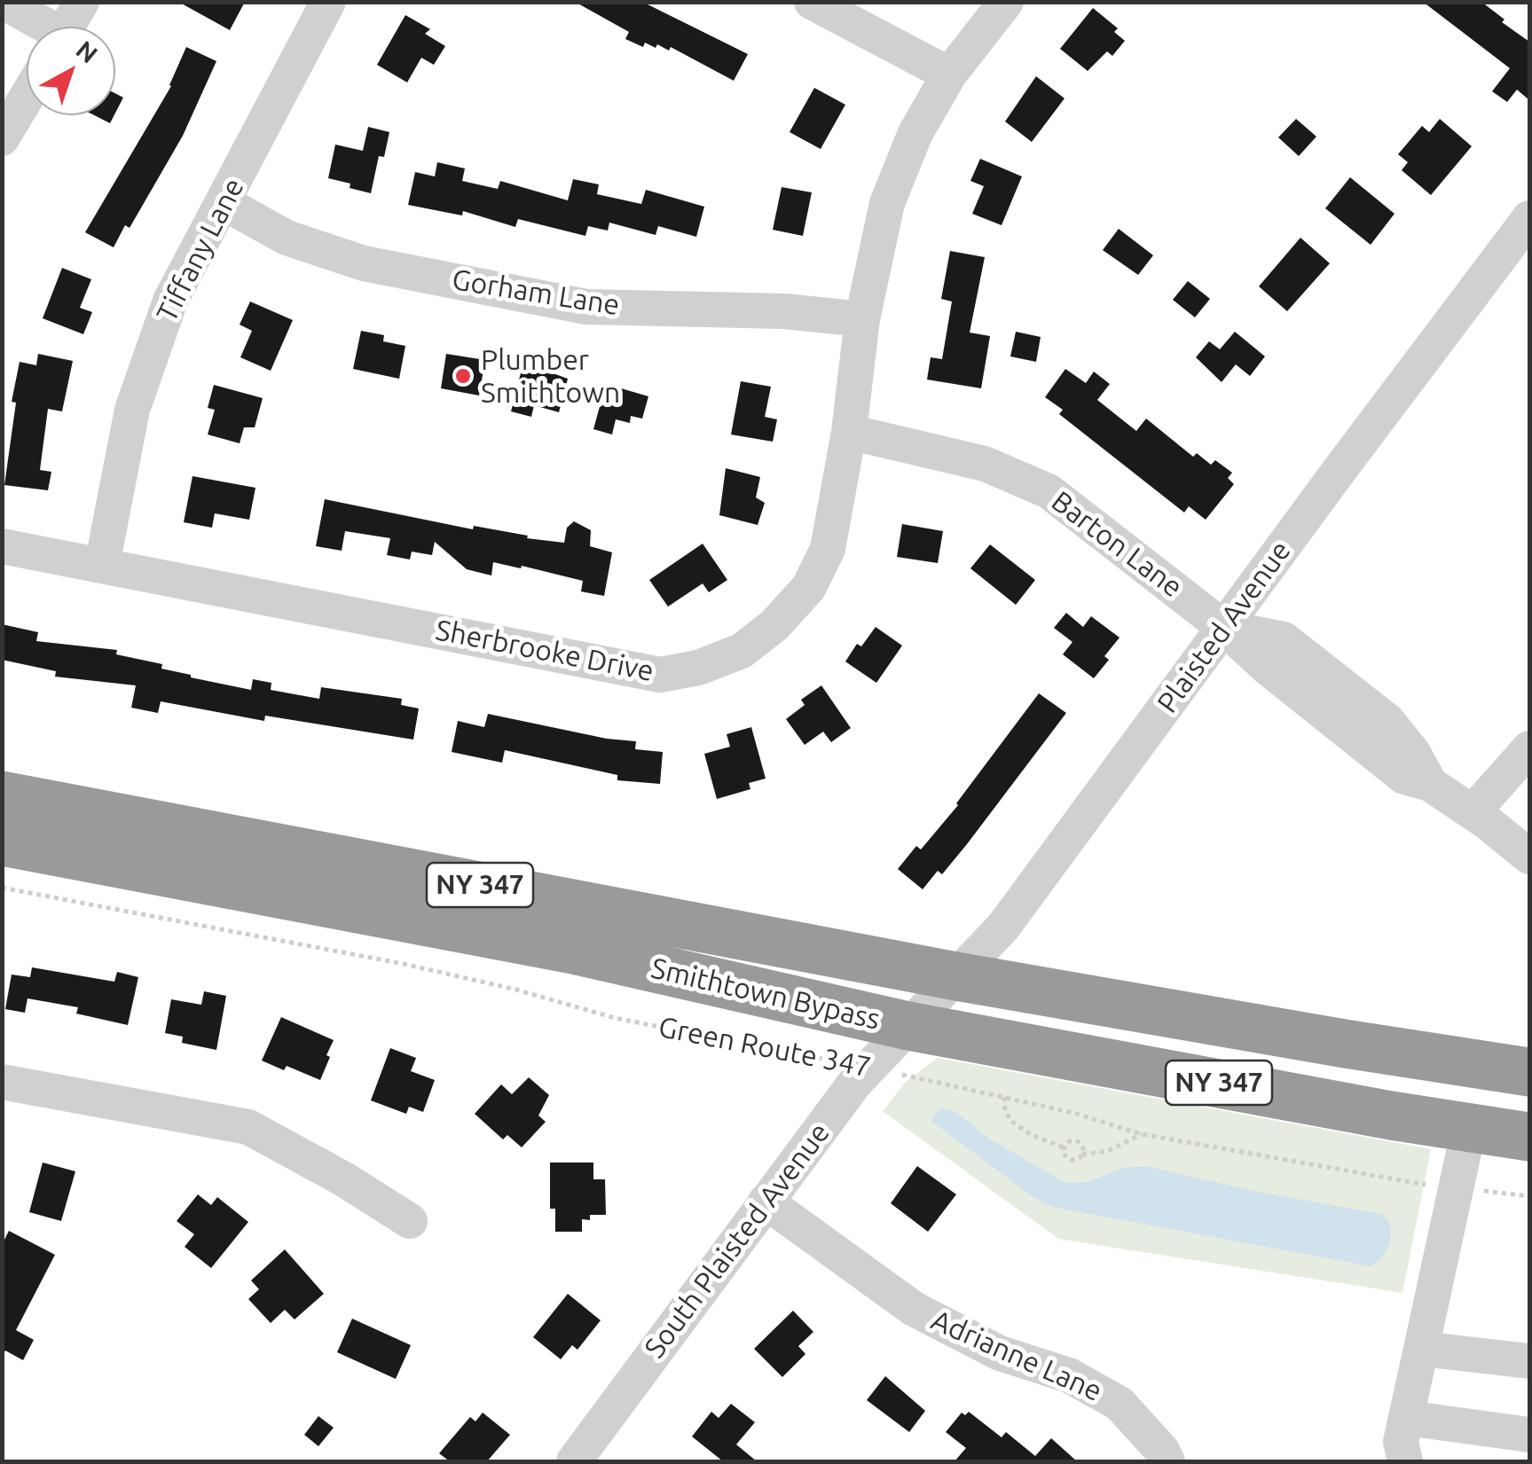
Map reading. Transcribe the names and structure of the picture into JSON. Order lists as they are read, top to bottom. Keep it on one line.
{"streets":{"highway":["NY 347","Smithtown Bypass"],"street":["Tiffany Lane","Gorham Lane","Barton Lane","Plaisted Avenue","Sherbrooke Drive","South Plaisted Avenue","Adrianne Lane"],"path":["Green Route 347"]},"crossings":[["Tiffany Lane","Gorham Lane"],["Tiffany Lane","Sherbrooke Drive"],["Gorham Lane","Sherbrooke Drive"],["Barton Lane","Plaisted Avenue"],["Barton Lane","Sherbrooke Drive"],["Plaisted Avenue","Smithtown Bypass"],["Plaisted Avenue","South Plaisted Avenue"],["Smithtown Bypass","South Plaisted Avenue"],["Green Route 347","South Plaisted Avenue"],["South Plaisted Avenue","Adrianne Lane"]],"places":["Plumber Smithtown"],"north":"top right"}
